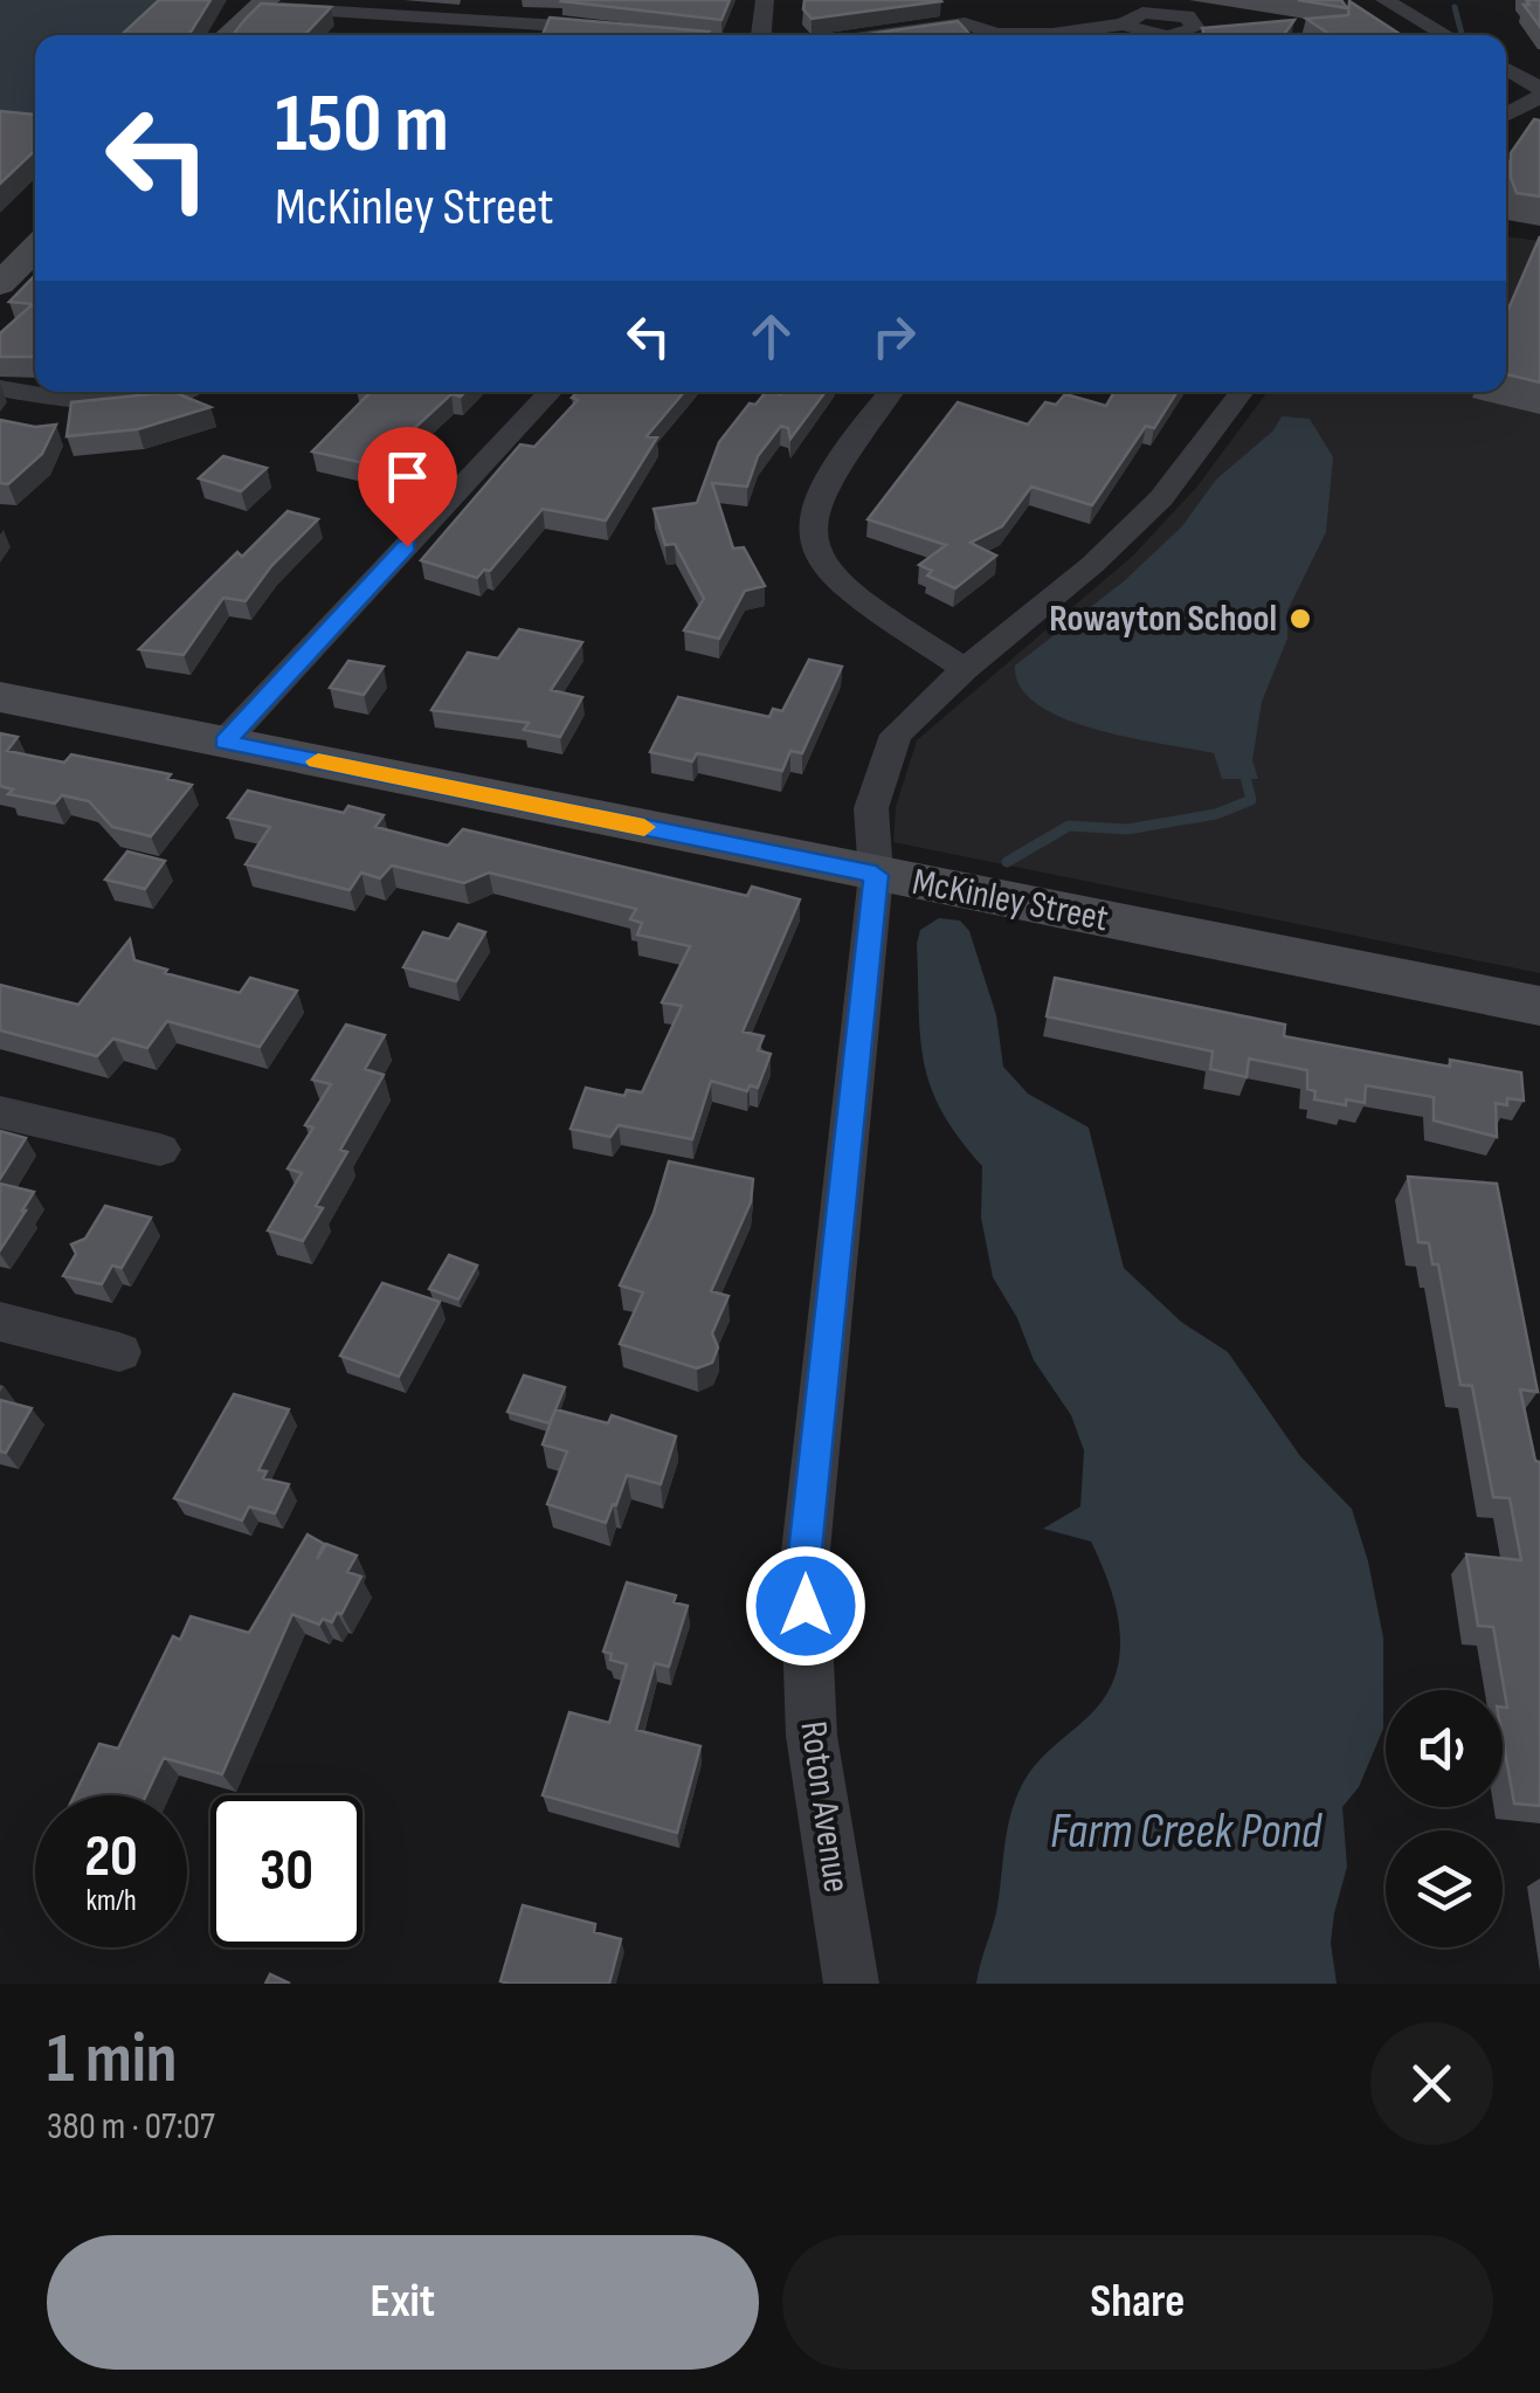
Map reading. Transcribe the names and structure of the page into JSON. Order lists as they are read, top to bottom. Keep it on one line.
{"streets":{"main road":["McKinley Street"],"street":["Roton Avenue"]},"crossings":[["McKinley Street","Roton Avenue"]],"water":["Farm Creek Pond"],"places":["Rowayton School"],"page":{"turn":["150 m","McKinley Street"],"speed":"20 km/h","limit":"30","heading":["1 min","380 m · 07:07"],"buttons":["Exit","Share"]}}
